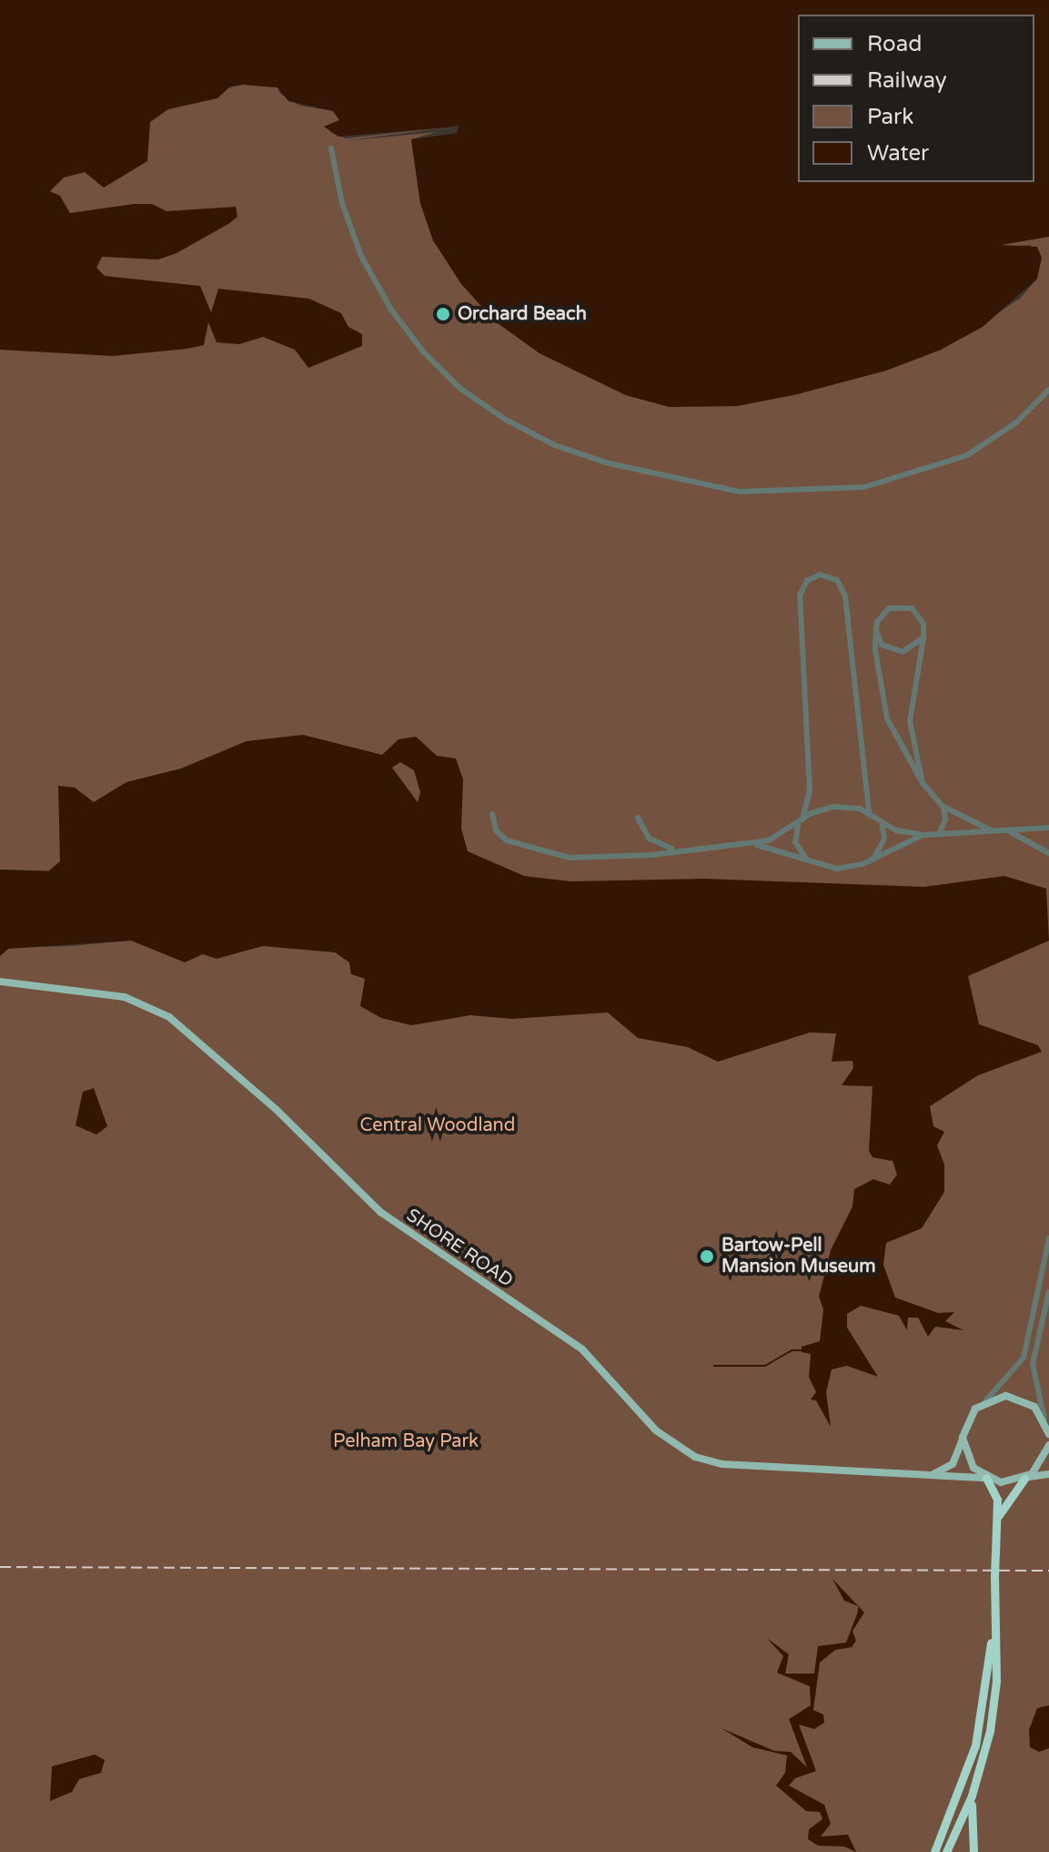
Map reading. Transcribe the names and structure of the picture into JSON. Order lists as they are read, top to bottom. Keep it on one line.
{"streets":{"main road":["SHORE ROAD"]},"parks":["Central Woodland","Pelham Bay Park"],"places":["Orchard Beach","Bartow-Pell Mansion Museum"],"legend":["Road","Railway","Park","Water"]}
